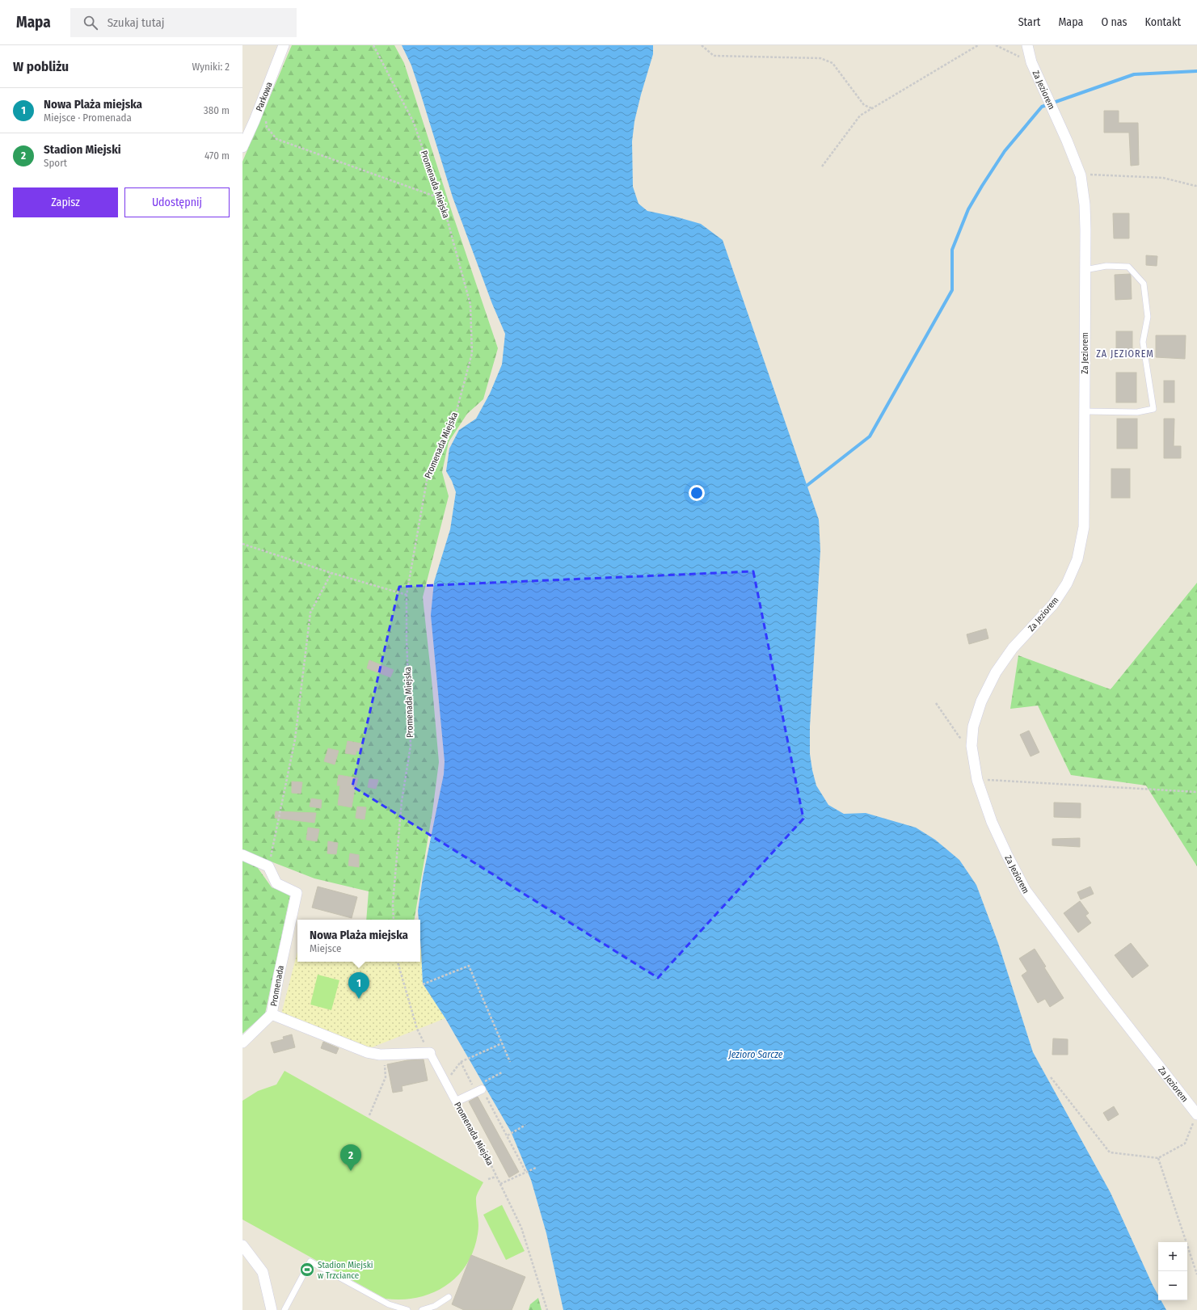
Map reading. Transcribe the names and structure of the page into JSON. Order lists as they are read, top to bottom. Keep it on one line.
{"streets":{"street":["Za Jeziorem","Parkowa","Promenada Miejska","Promenada"]},"crossings":[["Promenada Miejska","Promenada"]],"districts":["ZA JEZIOREM"],"water":["Jezioro Sarcze"],"places":{"sports":["Stadion Miejski w Trzciance"]},"page":{"header":"Mapa","search":"Szukaj tutaj","nav":["Start","Mapa","O nas","Kontakt"],"heading":["W pobliżu","Wyniki: 2"],"list":[{"mark":"1","name":"Nowa Plaża miejska","note":"Miejsce · Promenada","value":"380 m"},{"mark":"2","name":"Stadion Miejski","note":"Sport","value":"470 m"}],"buttons":["Zapisz","Udostępnij"],"popup":["Nowa Plaża miejska","Miejsce"],"pins":["1","2"],"map_buttons":["+","−"]}}
